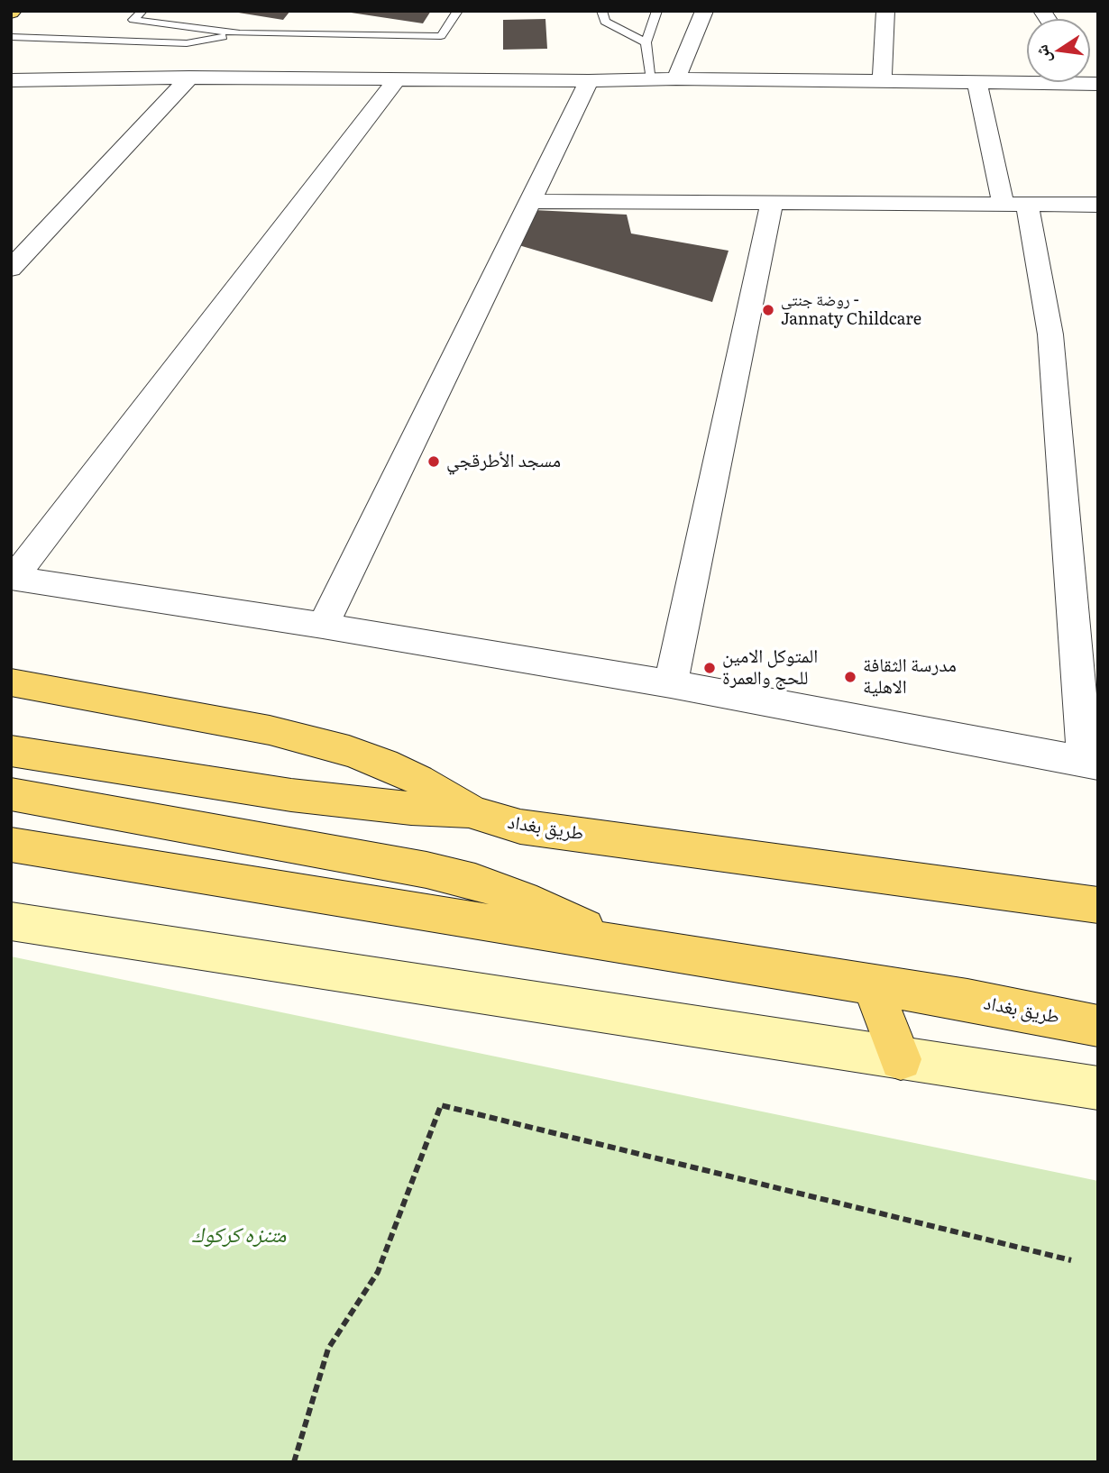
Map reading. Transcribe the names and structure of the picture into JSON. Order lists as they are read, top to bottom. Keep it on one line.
{"streets":{"main road":["طريق بغداد"]},"parks":["متنزه كركوك"],"places":["روضة جنتي - Jannaty Childcare","مسجد الأطرقجي","المتوكل الامين للحج والعمرة","مدرسة الثقافة الاهلية"],"north":"left"}
